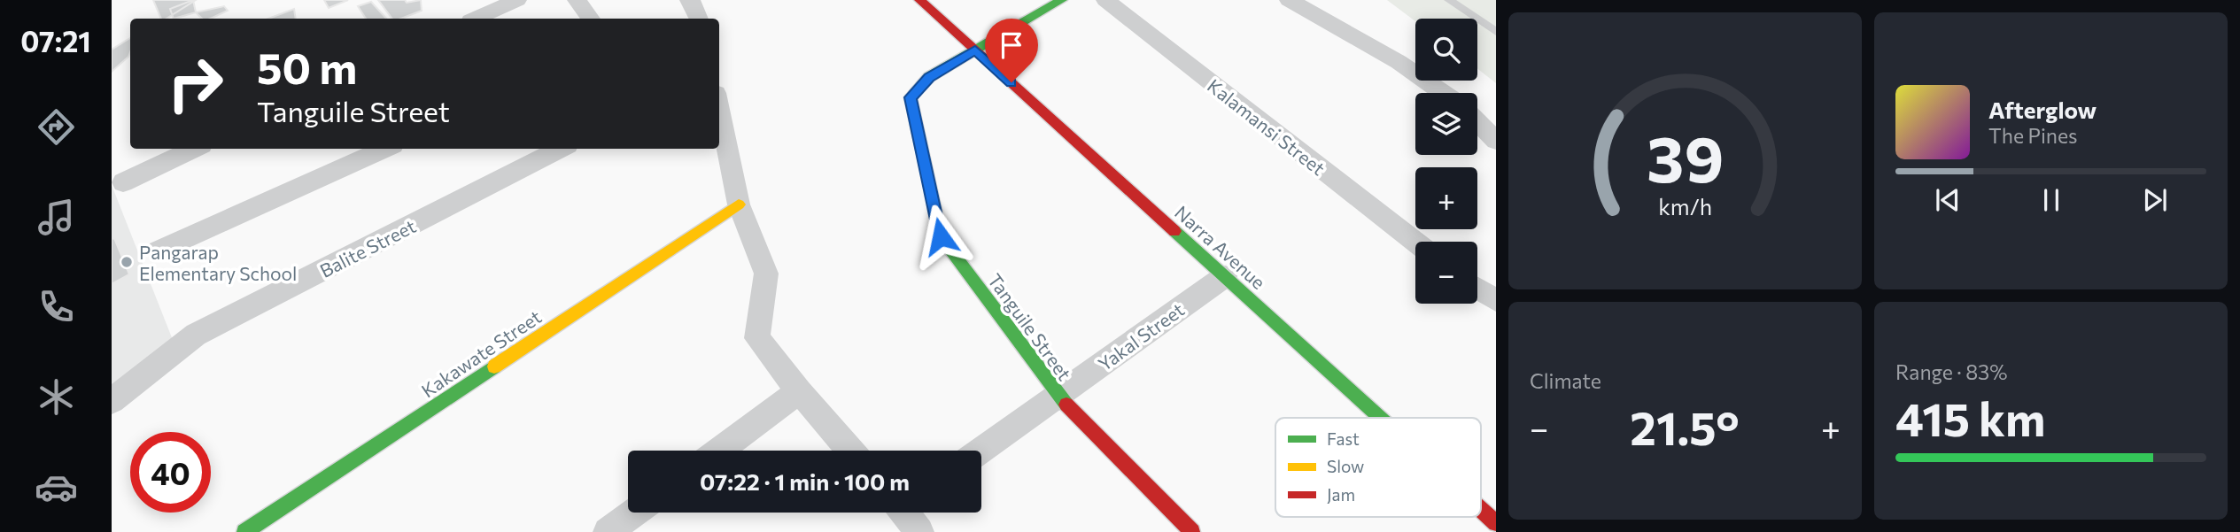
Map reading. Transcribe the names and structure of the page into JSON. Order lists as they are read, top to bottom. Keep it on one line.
{"streets":{"street":["Kalamansi Street","Narra Avenue","Balite Street","Tanguile Street","Yakal Street","Kakawate Street"]},"crossings":[["Narra Avenue","Tanguile Street"],["Narra Avenue","Yakal Street"],["Tanguile Street","Yakal Street"]],"places":["Pangarap Elementary School"],"legend":["Fast","Slow","Jam"],"page":{"tabs":"07:21","map_buttons":["+","−"],"turn":["50 m","Tanguile Street"],"song":["Afterglow","The Pines"],"tile":["Climate",["Range · 83%","415 km"]],"heat":["−","21.5°","+"],"limit":"40","trip":"07:22 · 1 min · 100 m","gauge":["39","km/h"]}}
